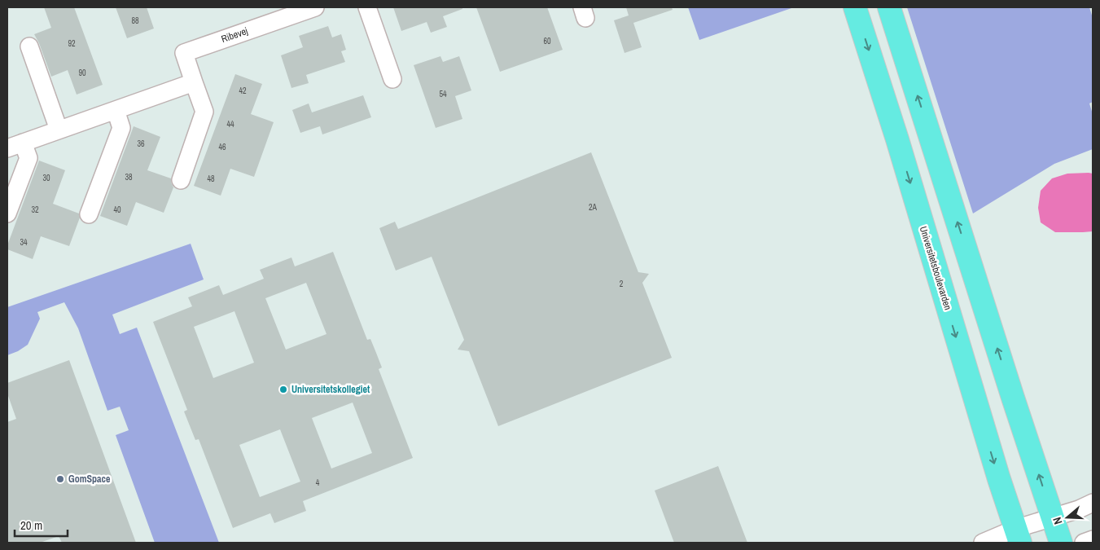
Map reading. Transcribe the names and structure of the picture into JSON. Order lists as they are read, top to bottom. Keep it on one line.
{"streets":{"main road":["Universitetsboulevarden"],"street":["Ribevej"]},"places":["Universitetskollegiet","GomSpace"],"house_numbers":["88","60","92","90","42","54","44","36","46","38","30","48","2A","32","40","34","2","4"],"scale_bar":"20 m","north":"left"}
